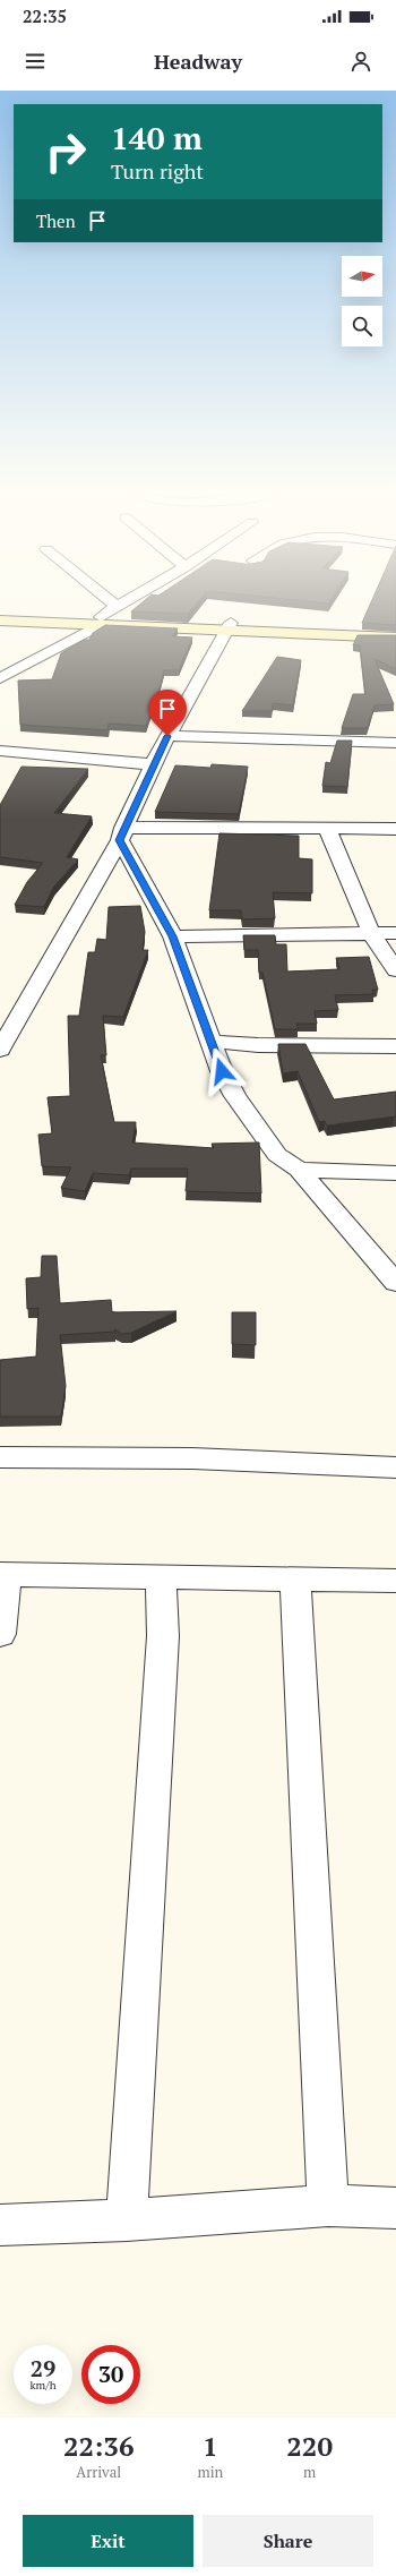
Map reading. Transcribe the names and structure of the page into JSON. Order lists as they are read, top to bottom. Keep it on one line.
{"north":"right","page":{"status":"22:35","header":"Headway","turn":["140 m","Turn right"],"then":"Then","speed":"29 km/h","limit":"30","eta":["22:36","Arrival","1","min","220","m"],"buttons":["Exit","Share"]}}
